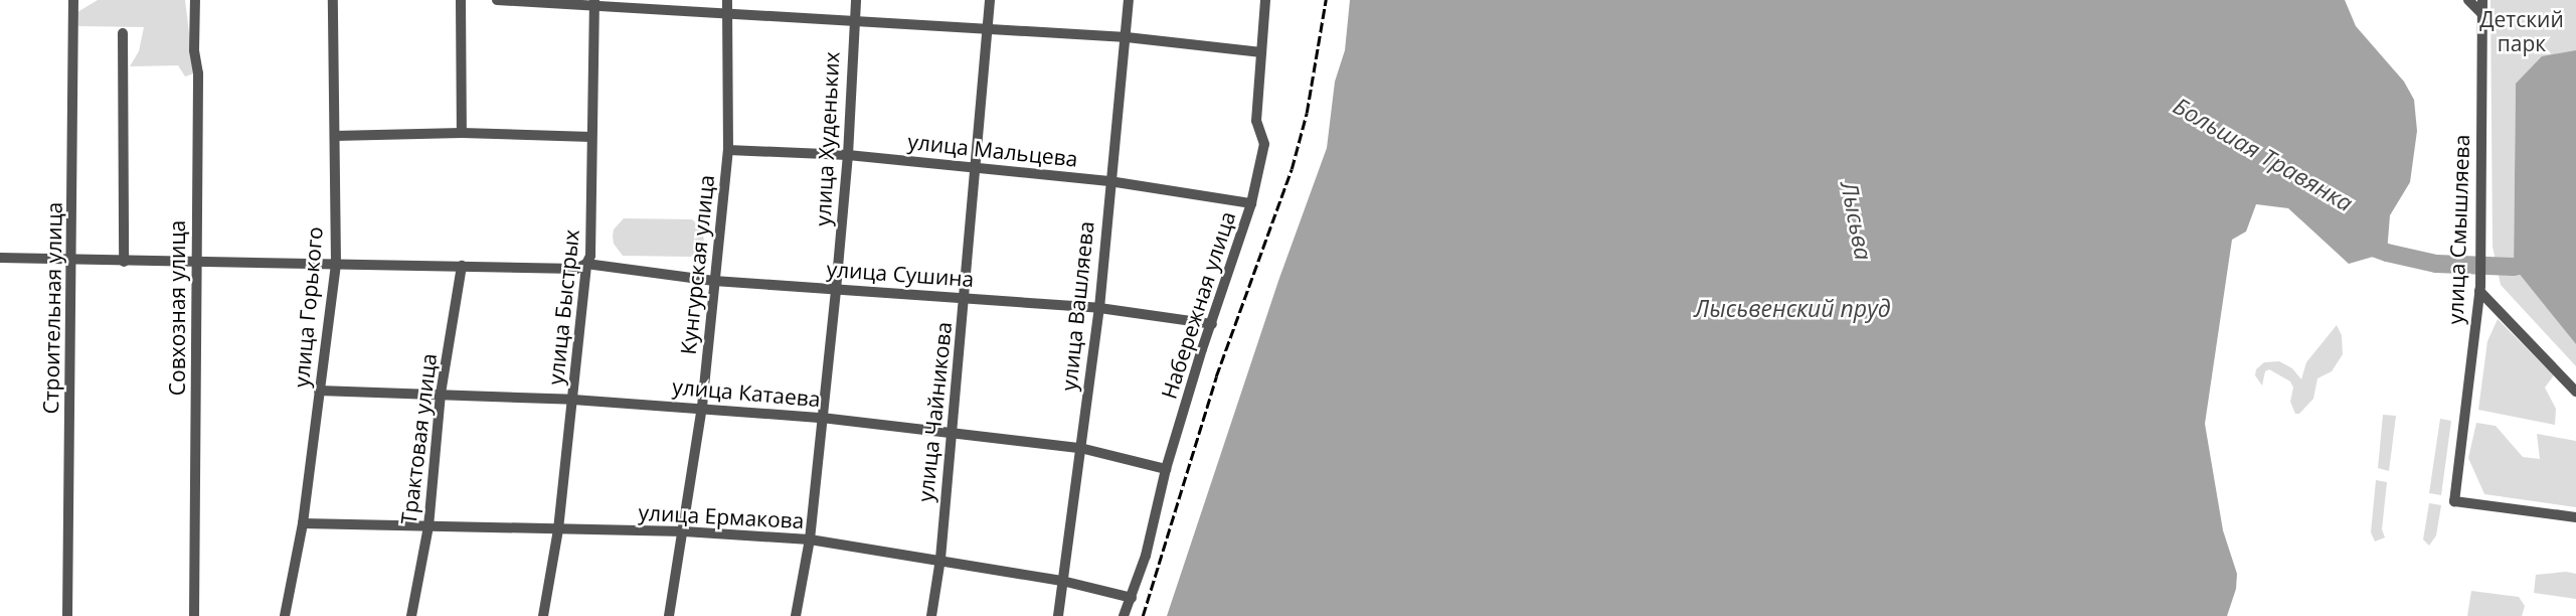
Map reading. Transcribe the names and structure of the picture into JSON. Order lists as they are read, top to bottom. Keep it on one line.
{"streets":{"street":["улица Худеньких","улица Мальцева","улица Смышляева","Кунгурская улица","улица Сушина","Набережная улица","улица Вашляева","улица Горького","улица Быстрых","Строительная улица","Совхозная улица","улица Катаева","улица Чайникова","Трактовая улица","улица Ермакова"]},"crossings":[["улица Худеньких","улица Мальцева"],["улица Худеньких","улица Сушина"],["улица Худеньких","улица Катаева"],["улица Худеньких","улица Ермакова"],["улица Мальцева","Кунгурская улица"],["улица Мальцева","Набережная улица"],["улица Мальцева","улица Вашляева"],["улица Мальцева","улица Чайникова"],["Кунгурская улица","улица Сушина"],["Кунгурская улица","улица Катаева"],["Кунгурская улица","улица Ермакова"],["улица Сушина","Набережная улица"],["улица Сушина","улица Вашляева"],["улица Сушина","улица Быстрых"],["улица Сушина","улица Чайникова"],["улица Сушина","Трактовая улица"],["Набережная улица","улица Катаева"],["Набережная улица","улица Ермакова"],["улица Вашляева","улица Катаева"],["улица Вашляева","улица Ермакова"],["улица Горького","улица Катаева"],["улица Горького","улица Ермакова"],["улица Быстрых","улица Катаева"],["улица Быстрых","улица Ермакова"],["улица Катаева","улица Чайникова"],["улица Катаева","Трактовая улица"],["улица Чайникова","улица Ермакова"],["Трактовая улица","улица Ермакова"]],"water":["Большая Травянка","Лысьва","Лысьвенский пруд"],"parks":["Детский парк"]}
